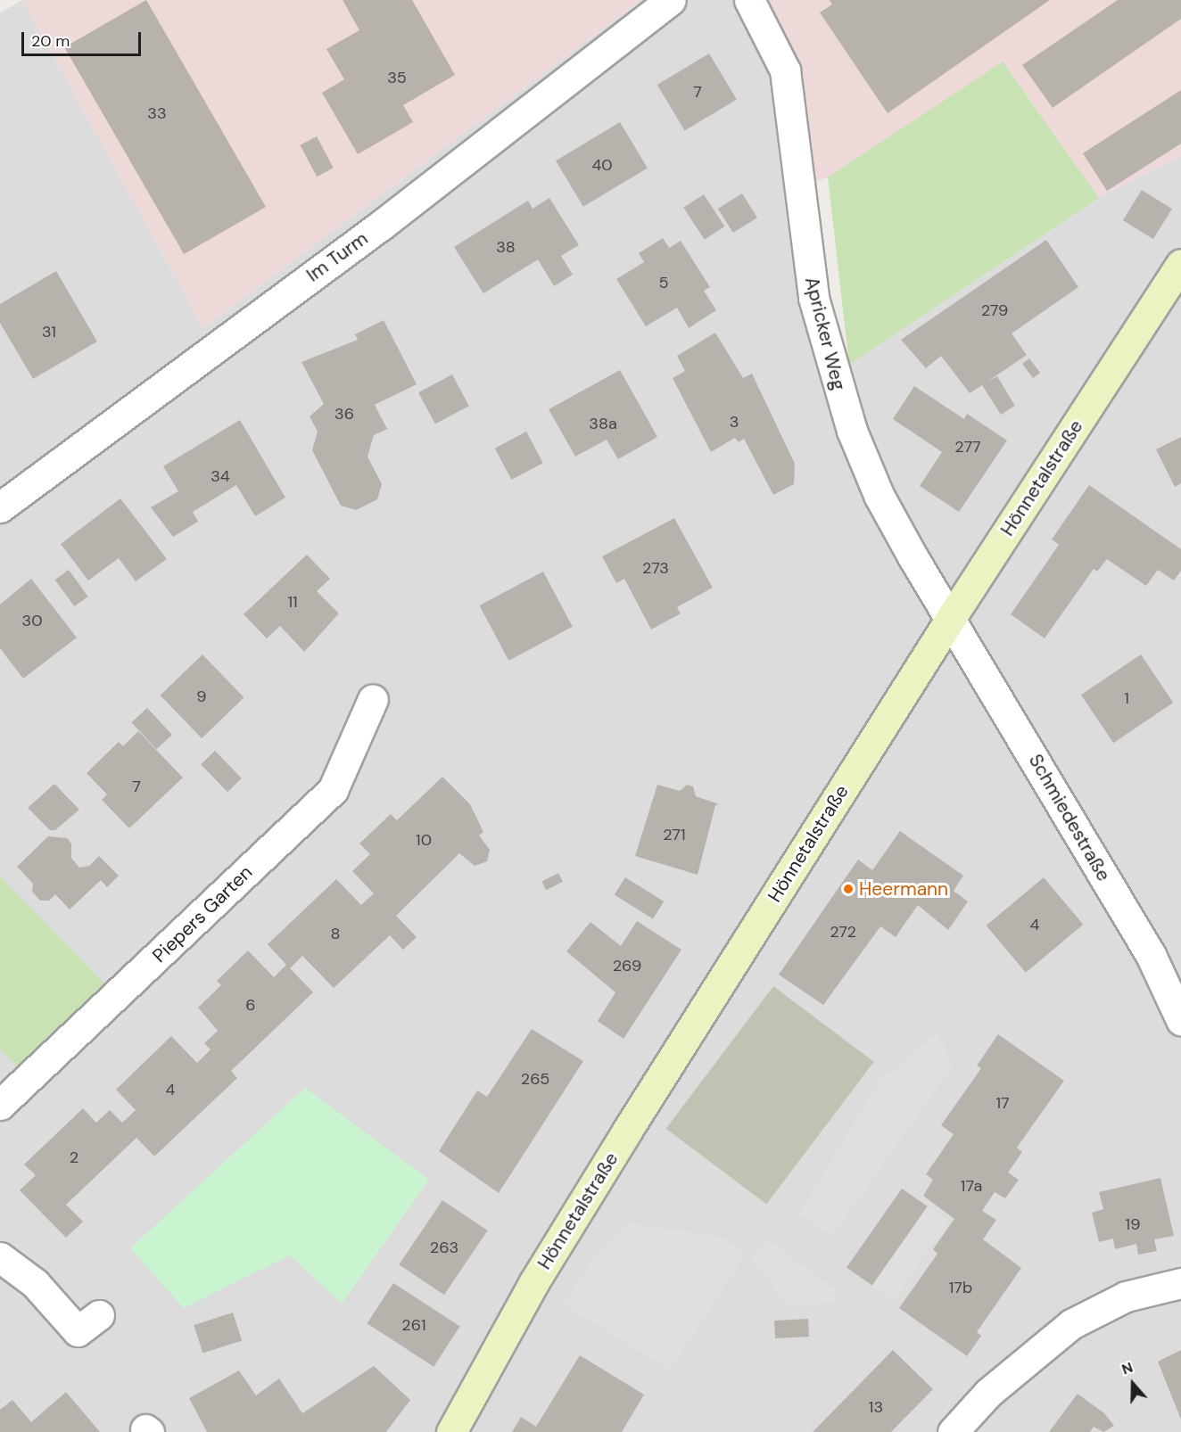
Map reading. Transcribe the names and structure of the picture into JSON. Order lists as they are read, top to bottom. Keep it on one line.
{"streets":{"main road":["Hönnetalstraße"],"street":["Im Turm","Apricker Weg","Schmiedestraße","Piepers Garten"]},"crossings":[["Apricker Weg","Hönnetalstraße"],["Apricker Weg","Schmiedestraße"],["Hönnetalstraße","Schmiedestraße"]],"places":["Heermann"],"house_numbers":["35","7","33","40","38","5","279","31","36","3","38a","277","34","273","11","30","9","1","7","271","10","4","272","8","269","6","265","4","17","2","17a","19","263","17b","261","13"],"scale_bar":"20 m","north":"top"}
